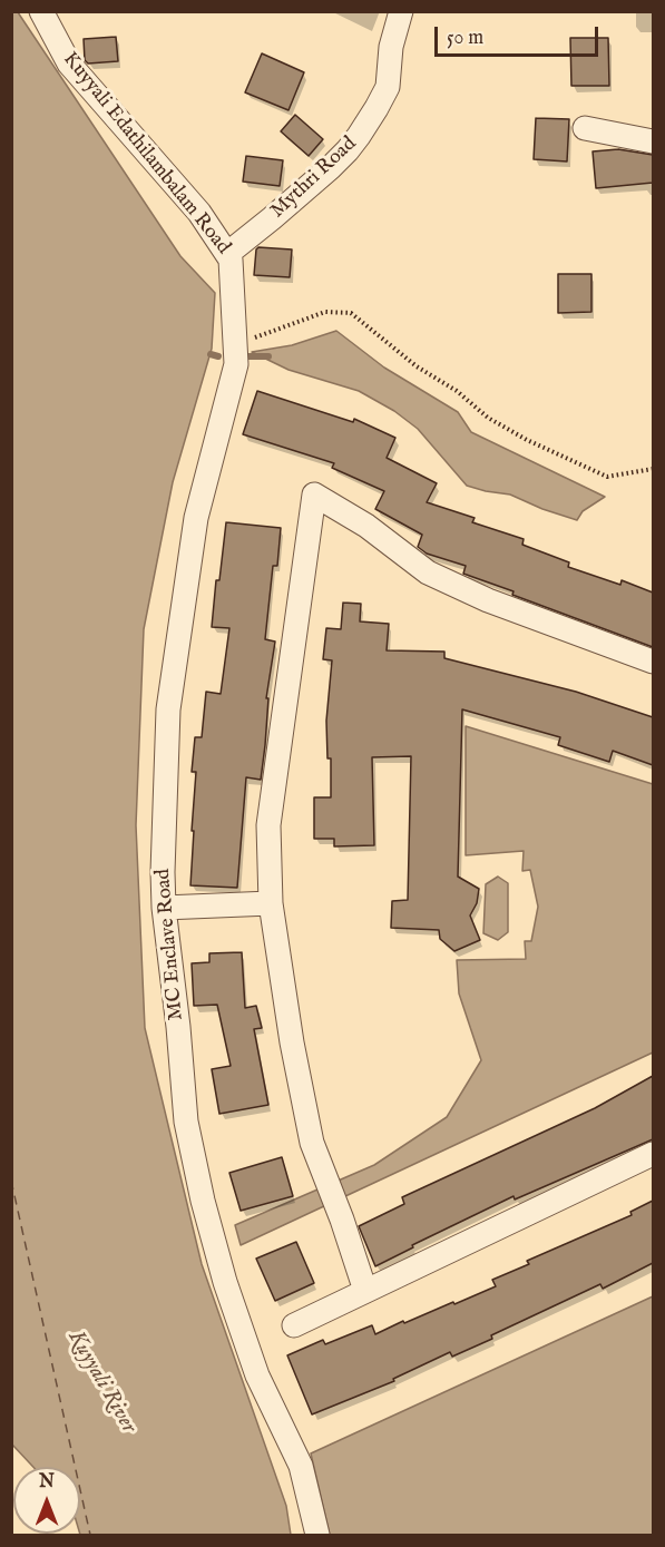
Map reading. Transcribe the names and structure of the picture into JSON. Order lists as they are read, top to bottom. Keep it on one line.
{"streets":{"street":["Kuyyali Edathilambalam Road","Mythri Road","MC Enclave Road"]},"crossings":[["Kuyyali Edathilambalam Road","Mythri Road"],["Kuyyali Edathilambalam Road","MC Enclave Road"],["Mythri Road","MC Enclave Road"]],"water":["Kuyyali River"],"scale_bar":"50 m","north":"top"}
